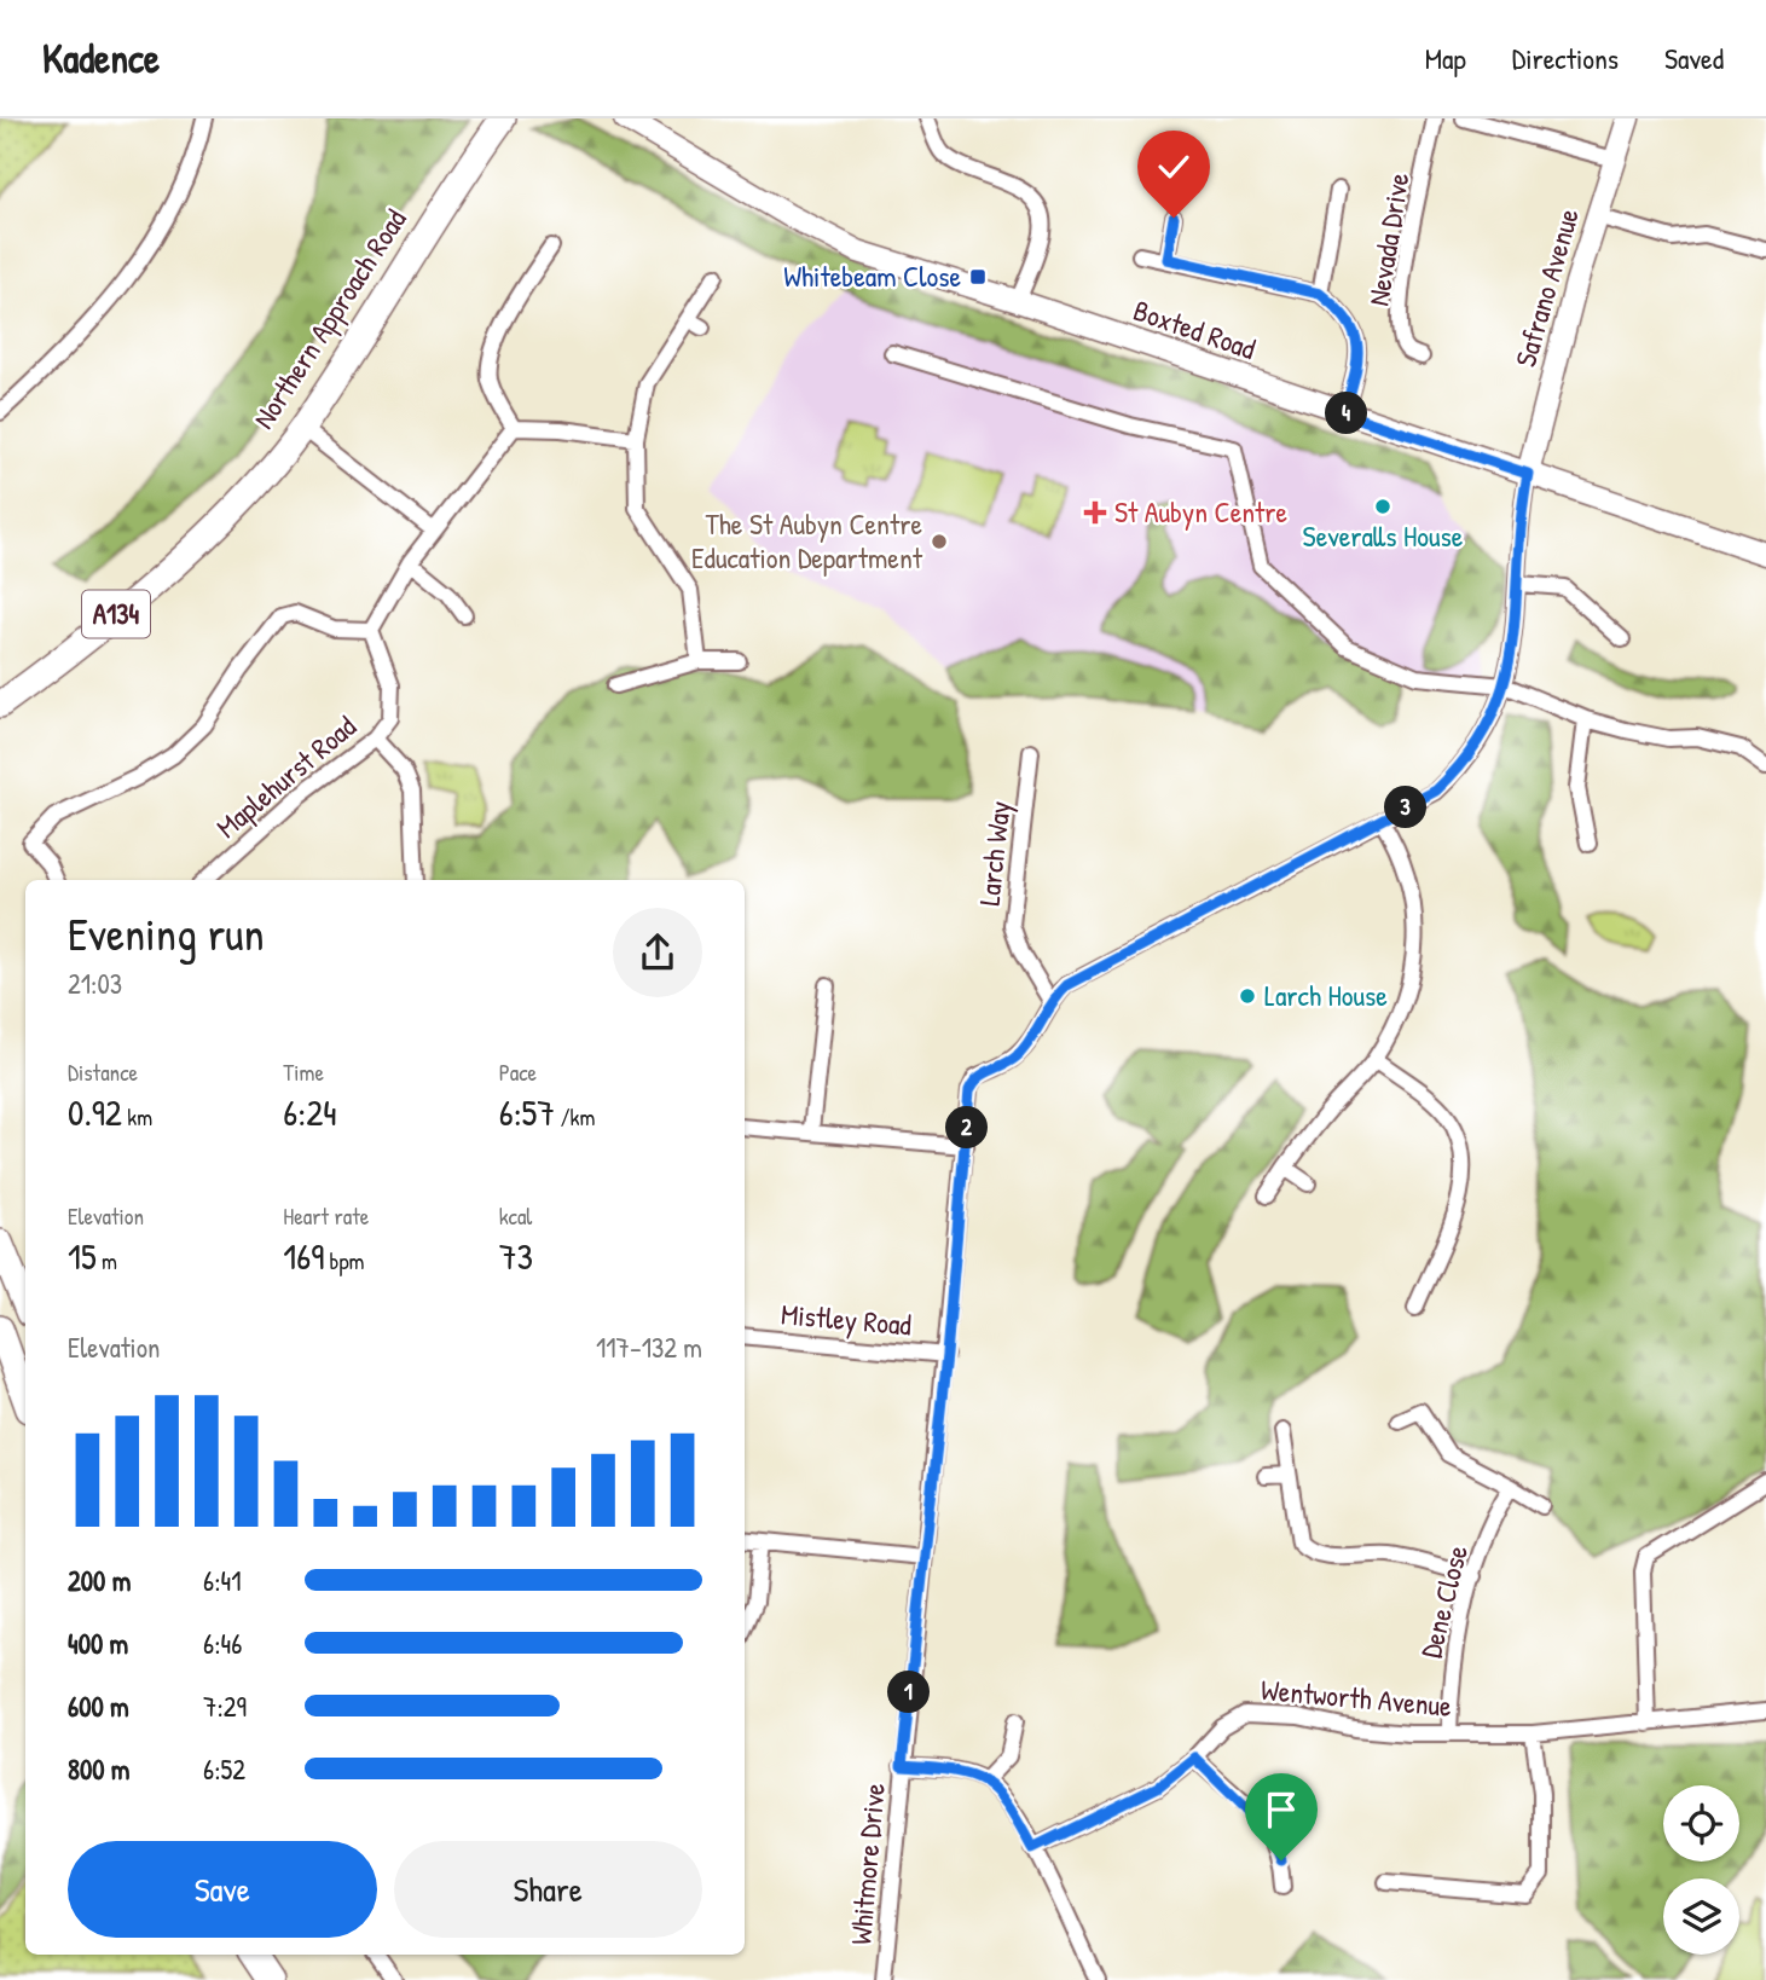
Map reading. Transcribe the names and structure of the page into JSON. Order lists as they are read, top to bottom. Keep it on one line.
{"streets":{"main road":["Northern Approach Road","A134"],"street":["Nevada Drive","Safrano Avenue","Boxted Road","Maplehurst Road","Larch Way","Mistley Road","Dene Close","Wentworth Avenue","Whitmore Drive"]},"crossings":[["Safrano Avenue","Boxted Road"],["Safrano Avenue","Whitmore Drive"],["Boxted Road","Whitmore Drive"],["Larch Way","Whitmore Drive"],["Mistley Road","Whitmore Drive"],["Dene Close","Wentworth Avenue"]],"places":{"transit":["Whitebeam Close"],"other":["Severalls House","The St Aubyn Centre Education Department","Larch House"],"health":["St Aubyn Centre"]},"page":{"header":"Kadence","nav":["Map","Directions","Saved"],"pins":["4","3","2","1"],"heading":["Evening run","21:03"],"stats":[["Distance","0.92 km"],["Time","6:24"],["Pace","6:57 /km"],["Elevation","15 m"],["Heart rate","169 bpm"],["kcal","73"]],"chart":["Elevation","117–132 m"],"list":[{"name":"200 m","note":"6:41"},{"name":"400 m","note":"6:46"},{"name":"600 m","note":"7:29"},{"name":"800 m","note":"6:52"}],"buttons":["Save","Share"]}}
